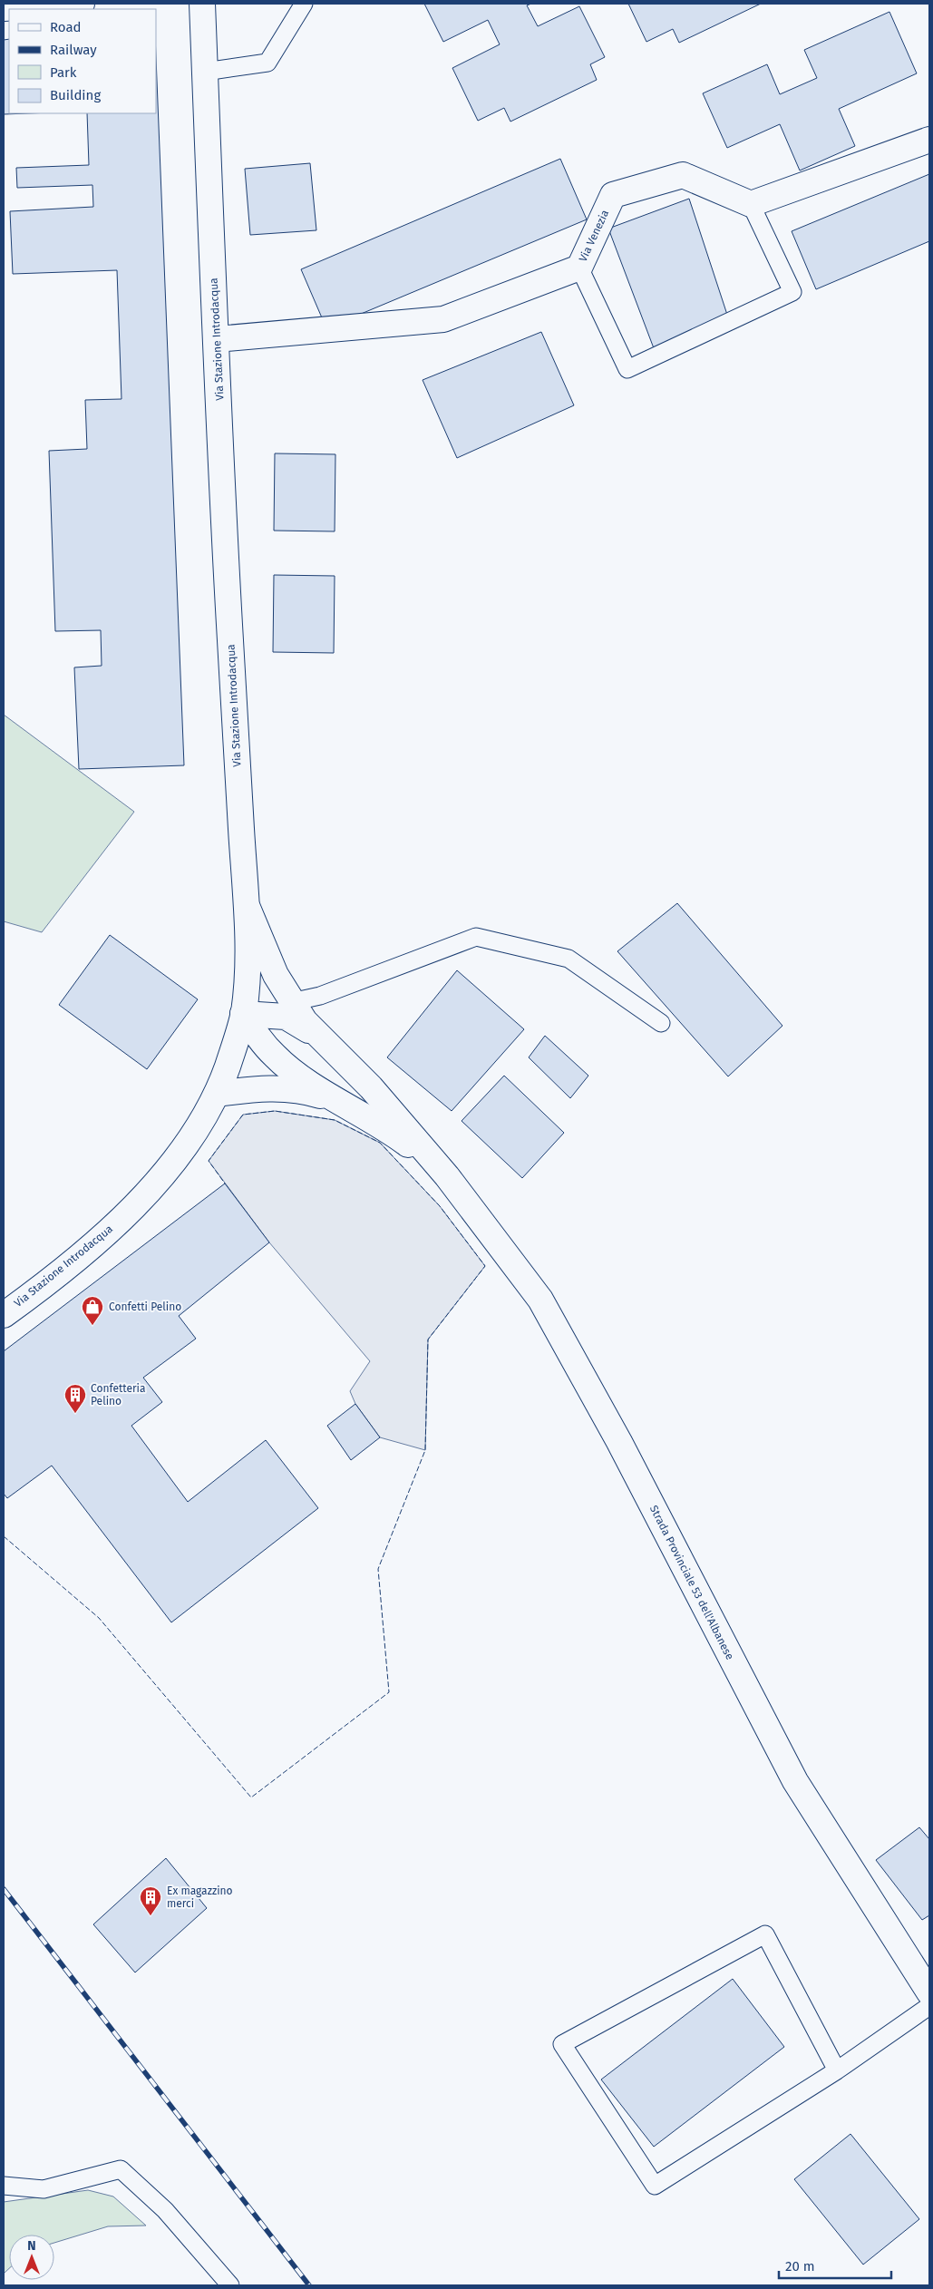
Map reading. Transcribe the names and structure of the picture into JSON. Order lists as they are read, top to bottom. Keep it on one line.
{"streets":{"main road":["Via Venezia","Via Stazione Introdacqua","Strada Provinciale 53 dell'Albanese"]},"crossings":[["Via Venezia","Via Stazione Introdacqua"],["Via Stazione Introdacqua","Strada Provinciale 53 dell'Albanese"]],"places":{"shop":["Confetti Pelino"],"building":["Confetteria Pelino","Ex magazzino merci"]},"legend":["Road","Railway","Park","Building"],"scale_bar":"20 m","north":"top"}
